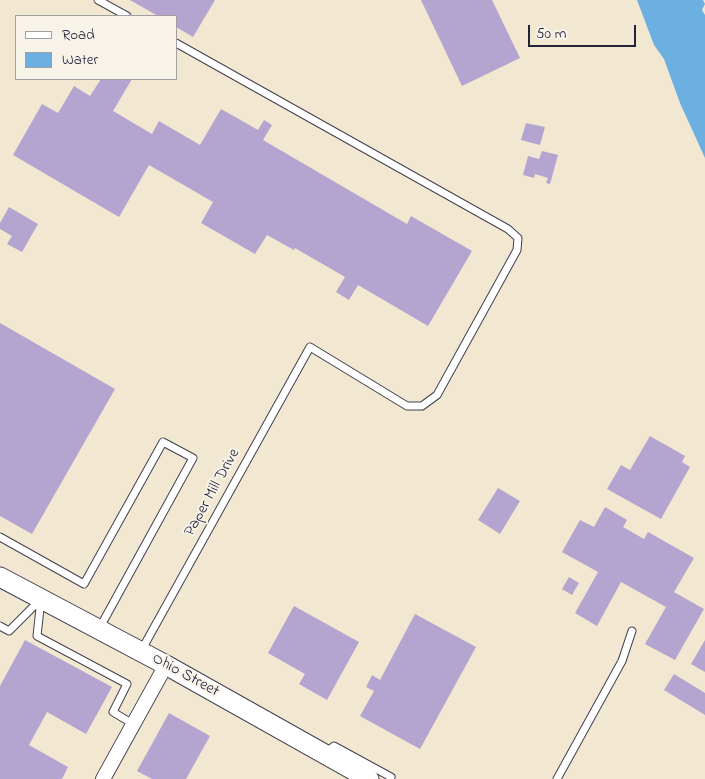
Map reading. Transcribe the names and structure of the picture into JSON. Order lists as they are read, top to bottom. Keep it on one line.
{"streets":{"street":["Ohio Street"],"lane":["Paper Mill Drive"]},"crossings":[["Paper Mill Drive","Ohio Street"]],"legend":["Road","Water"],"scale_bar":"50 m"}
